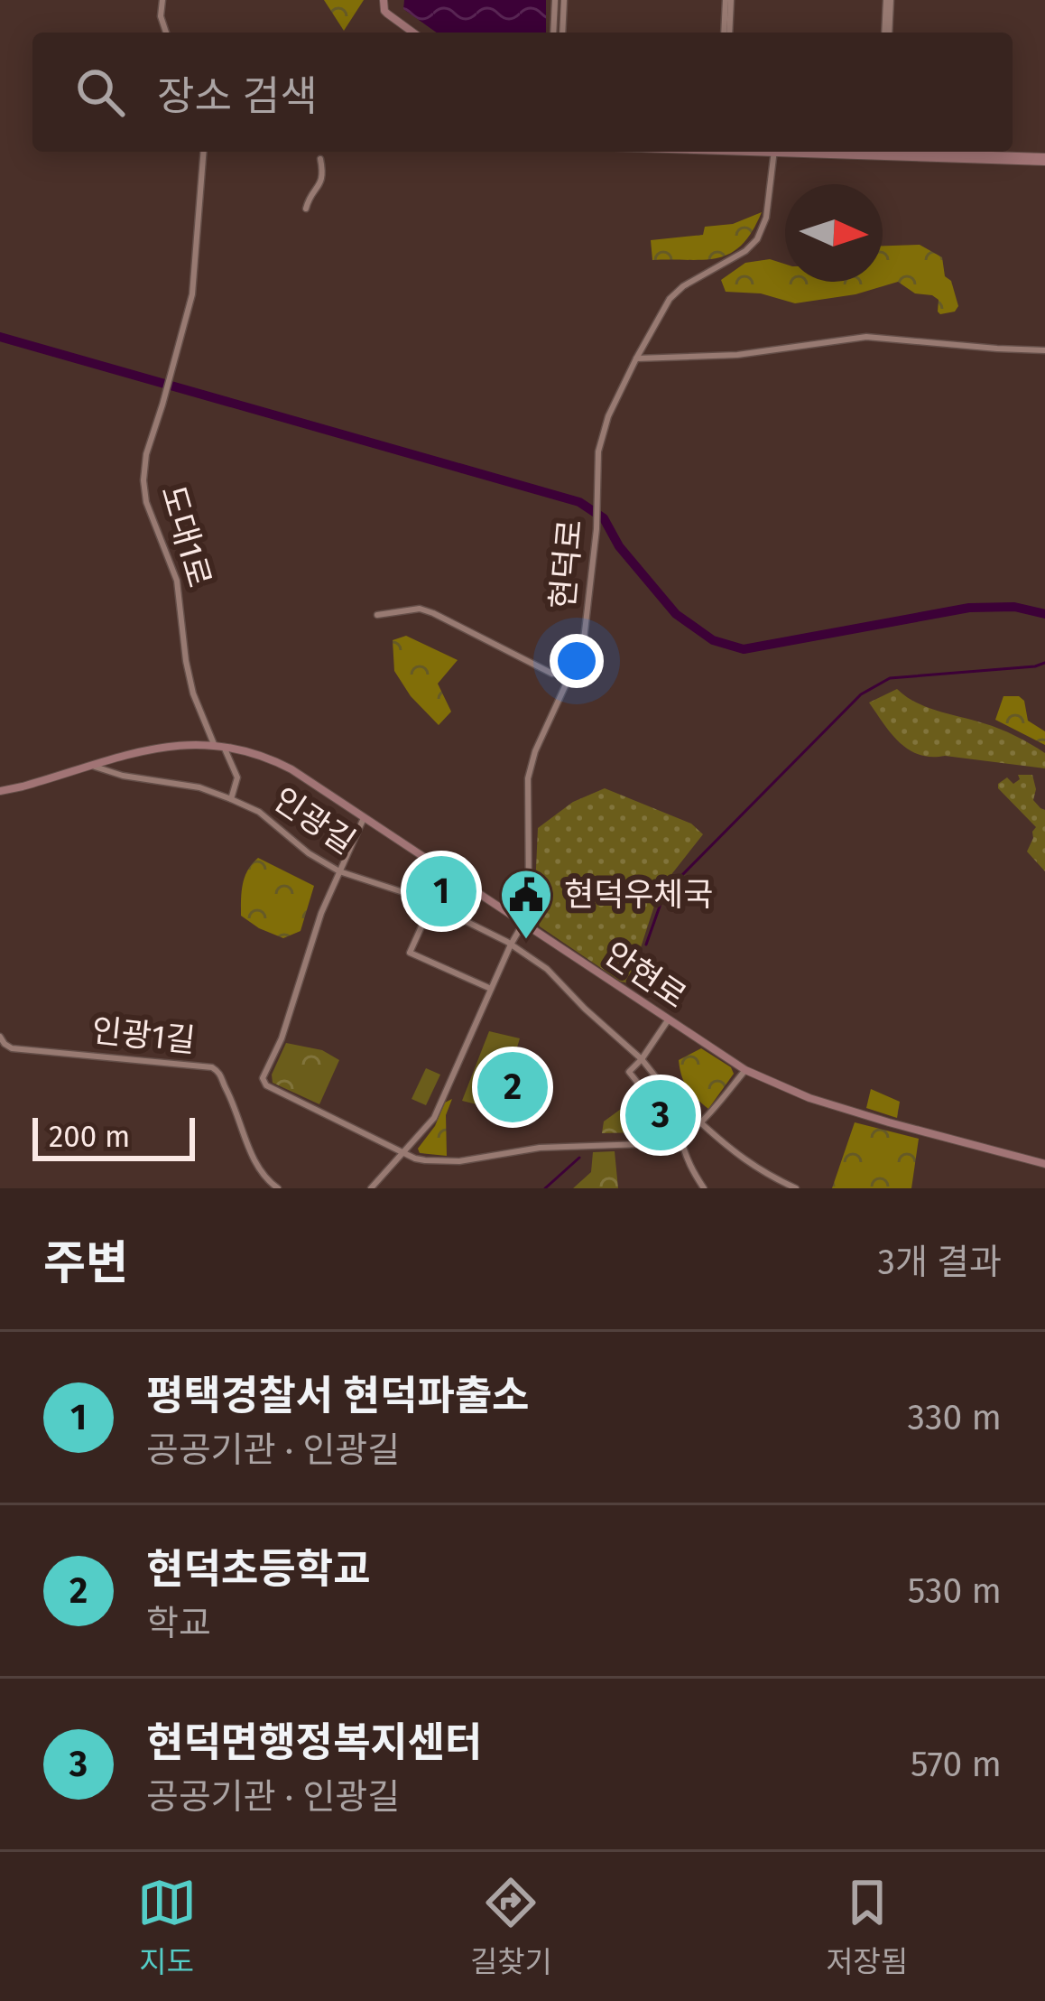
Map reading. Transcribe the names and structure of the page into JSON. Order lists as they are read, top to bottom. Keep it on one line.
{"streets":{"main road":["안현로"],"street":["도대1로","현덕로","인광길","인광1길"]},"crossings":[["도대1로","인광길"],["도대1로","안현로"],["현덕로","인광길"],["현덕로","안현로"],["인광길","안현로"]],"places":{"public building":["현덕우체국"]},"scale_bar":"200 m","north":"right","page":{"search":"장소 검색","pins":["1","2","3"],"scale":"200 m","heading":["주변","3개 결과"],"list":[{"mark":"1","name":"평택경찰서 현덕파출소","note":"공공기관 · 인광길","value":"330 m"},{"mark":"2","name":"현덕초등학교","note":"학교","value":"530 m"},{"mark":"3","name":"현덕면행정복지센터","note":"공공기관 · 인광길","value":"570 m"}],"nav":["지도","길찾기","저장됨"]}}
